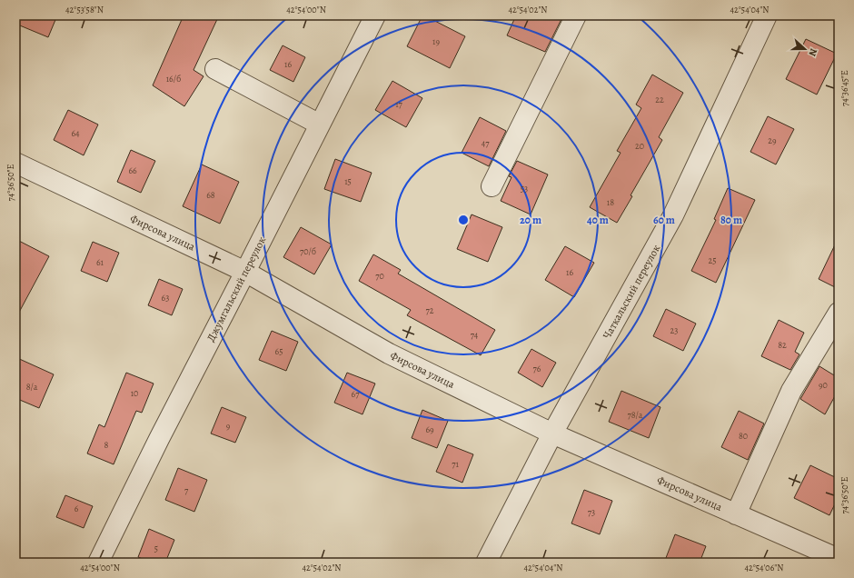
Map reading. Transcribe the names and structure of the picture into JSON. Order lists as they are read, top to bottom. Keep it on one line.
{"streets":{"street":["Фирсова улица","Джумгальский переулок","Чаткальский переулок"]},"crossings":[["Фирсова улица","Джумгальский переулок"],["Фирсова улица","Чаткальский переулок"]],"house_numbers":["19","16","16/б","22","17","64","29","47","20","66","15","53","68","18","70/б","25","61","16","70","63","72","23","74","82","65","76","90","8/а","10","67","78/а","9","69","80","8","71","7","6","73","5"],"north":"right","coordinates":["42°53'58\"N","42°54'00\"N","42°54'02\"N","42°54'04\"N","74°36'45\"E","74°36'50\"E","42°54'06\"N"],"rings":["20 m","40 m","60 m","80 m"]}
